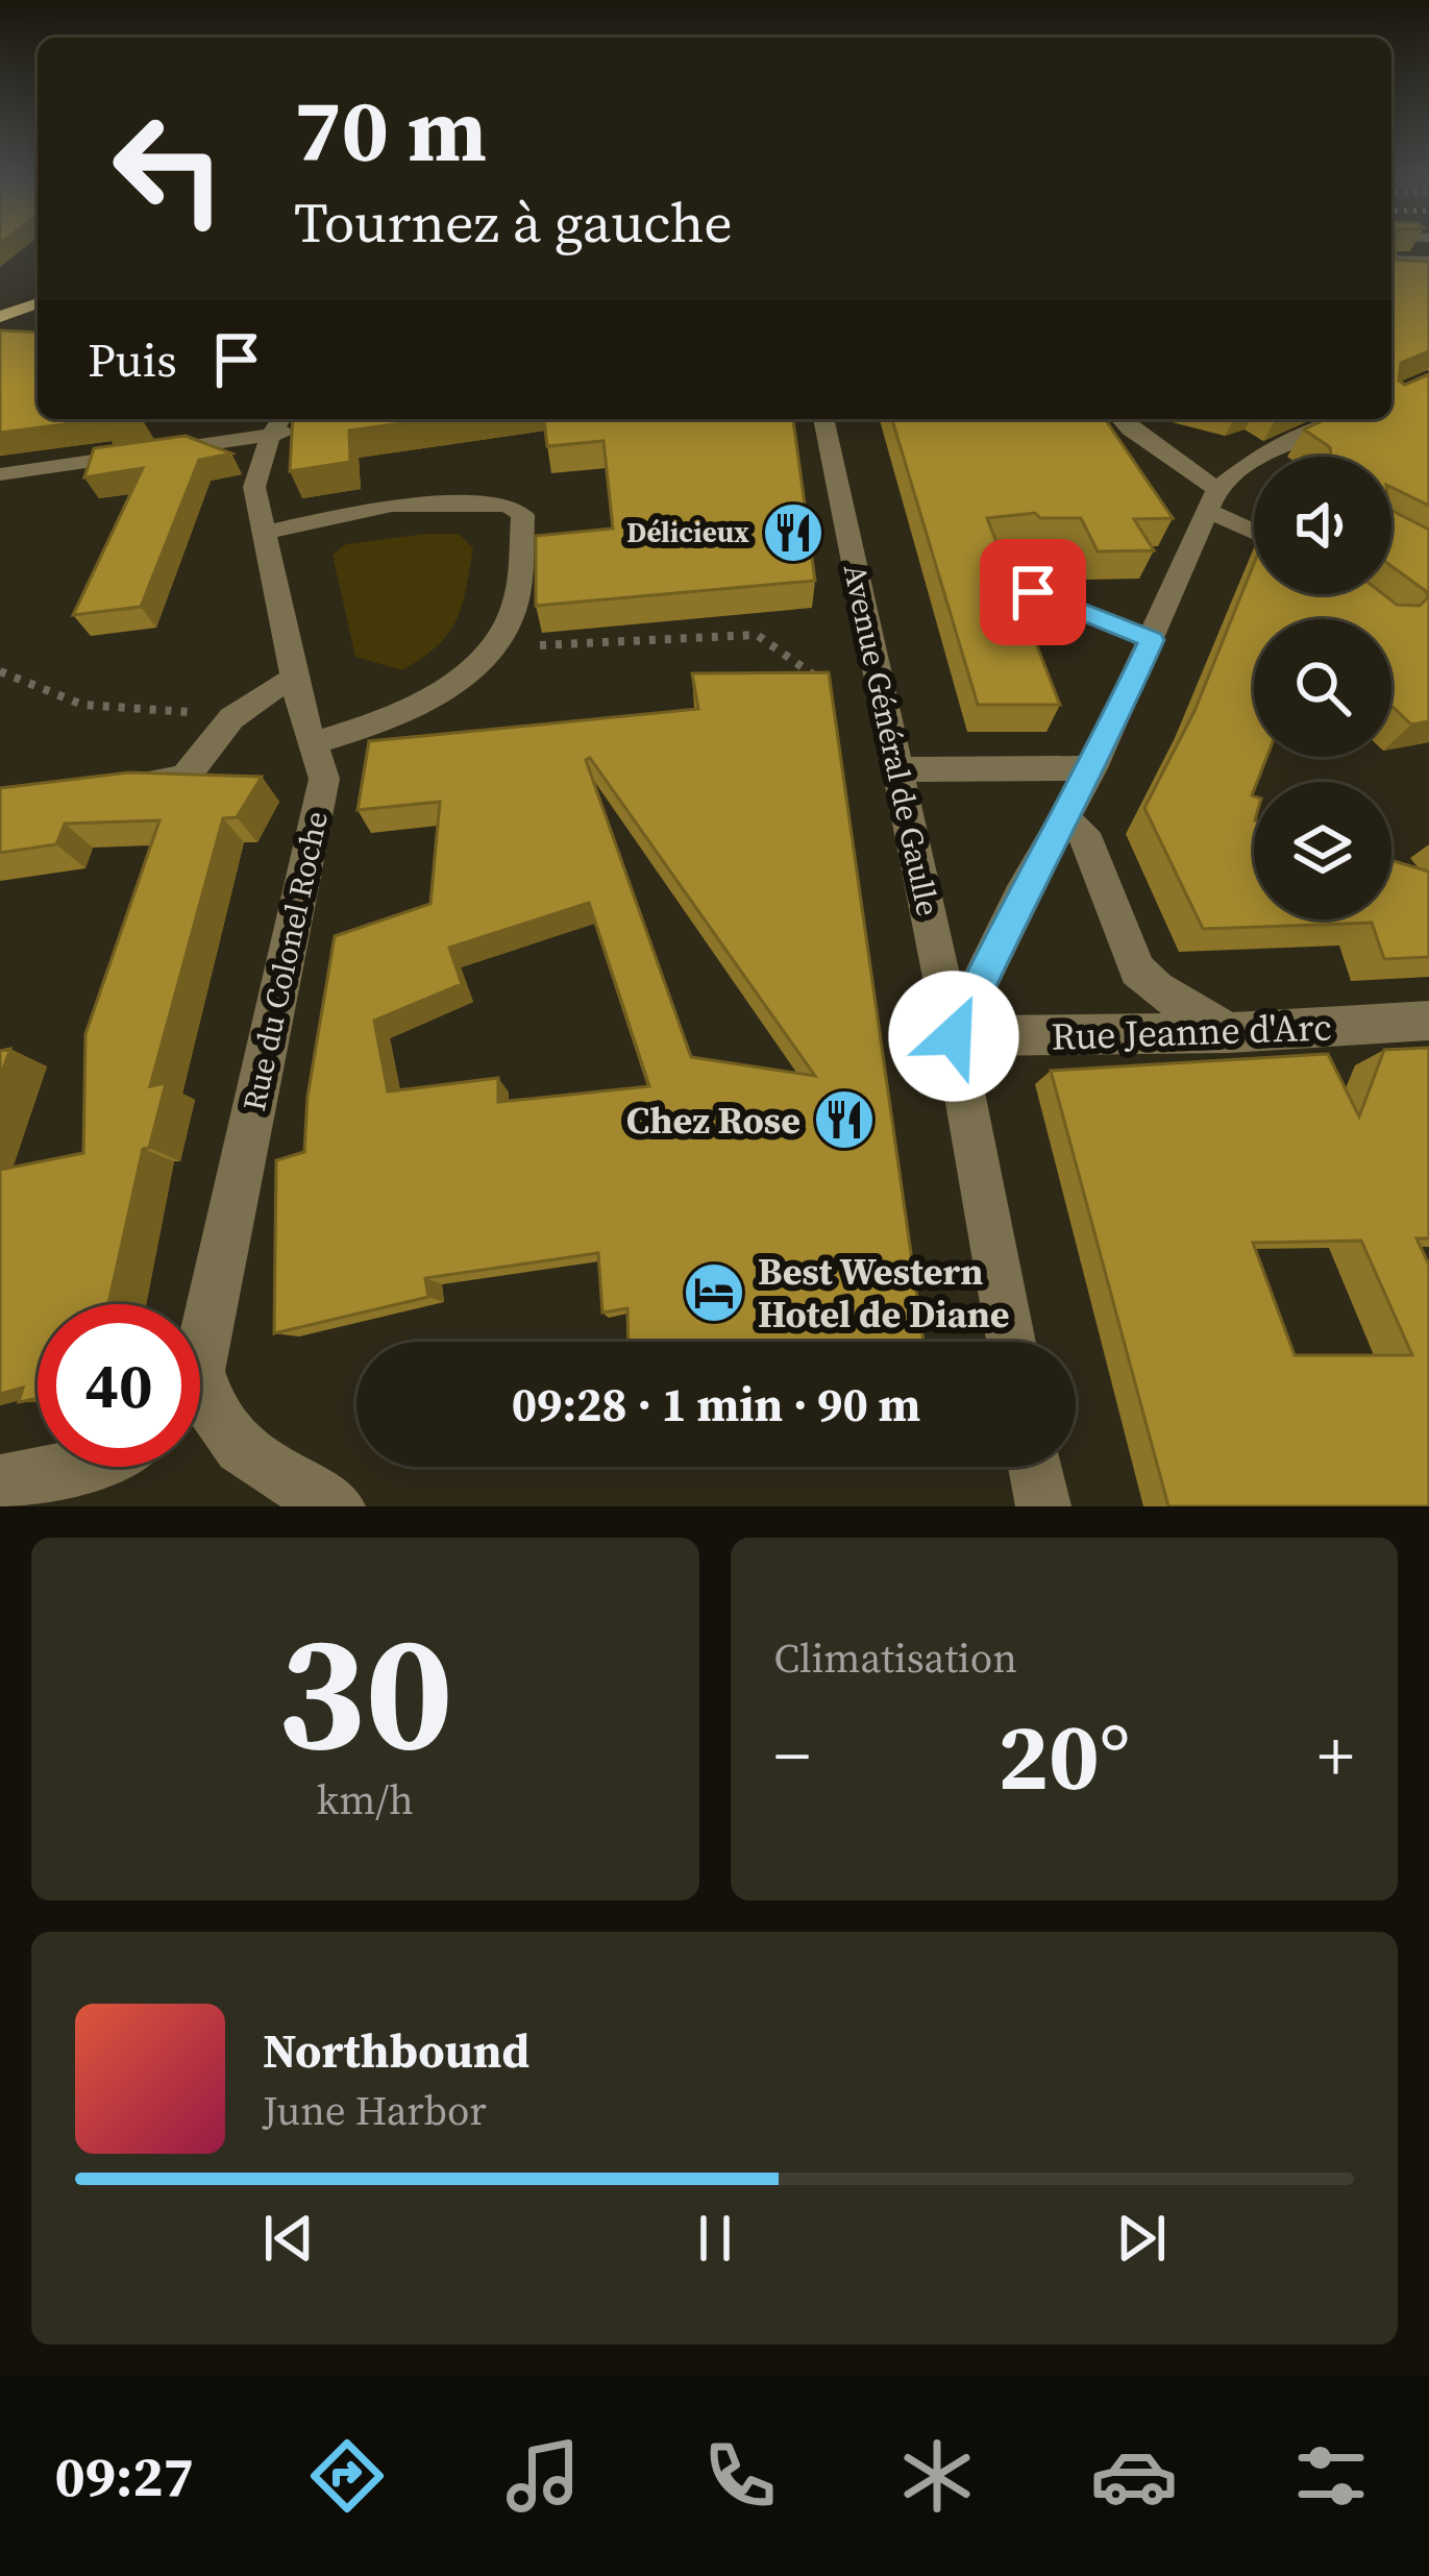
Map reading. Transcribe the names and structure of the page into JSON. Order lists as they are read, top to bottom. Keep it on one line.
{"streets":{"street":["Avenue Général de Gaulle","Rue du Colonel Roche","Rue Jeanne d'Arc"]},"crossings":[["Avenue Général de Gaulle","Rue Jeanne d'Arc"]],"places":{"restaurant":["Délicieux","Chez Rose"],"hotel":["Best Western Hotel de Diane"]},"page":{"turn":["70 m","Tournez à gauche"],"then":"Puis","limit":"40","trip":"09:28 · 1 min · 90 m","tile":[["30","km/h"],"Climatisation"],"heat":["−","20°","+"],"song":["Northbound","June Harbor"],"tabs":"09:27"}}
